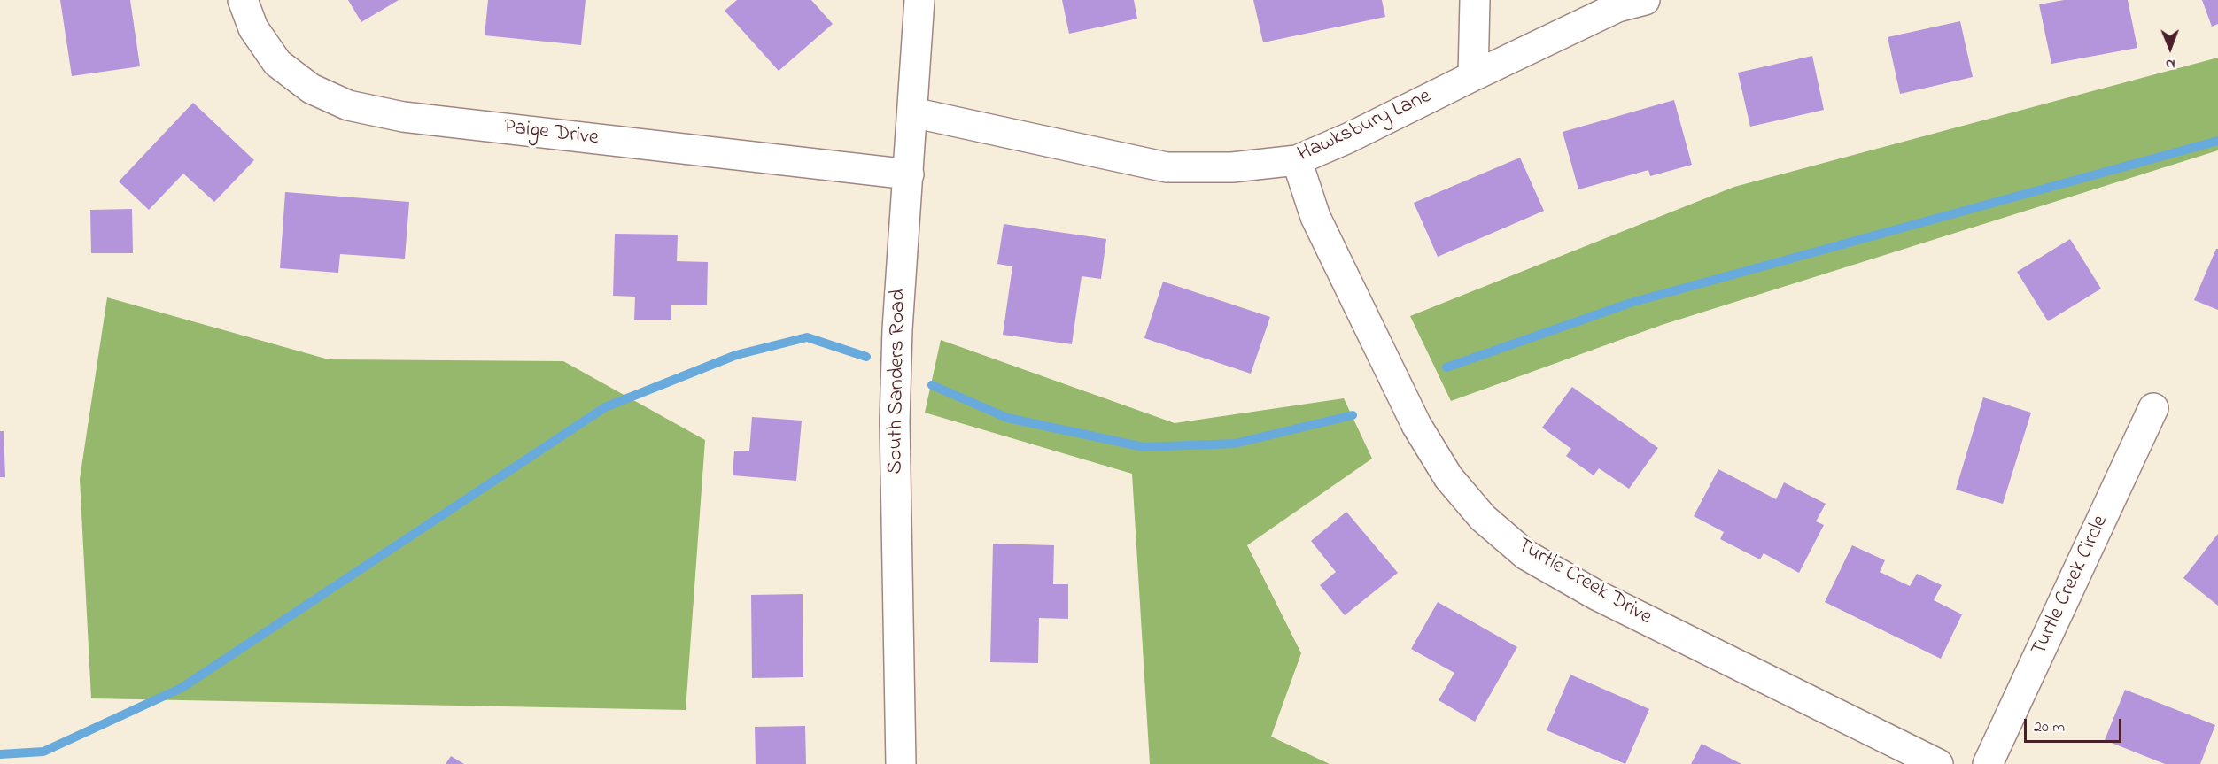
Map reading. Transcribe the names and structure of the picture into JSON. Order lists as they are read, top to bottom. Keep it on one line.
{"streets":{"street":["Hawksbury Lane","Paige Drive","South Sanders Road","Turtle Creek Drive","Turtle Creek Circle"]},"crossings":[["Hawksbury Lane","South Sanders Road"],["Hawksbury Lane","Turtle Creek Drive"],["Paige Drive","South Sanders Road"]],"scale_bar":"20 m","north":"bottom"}
